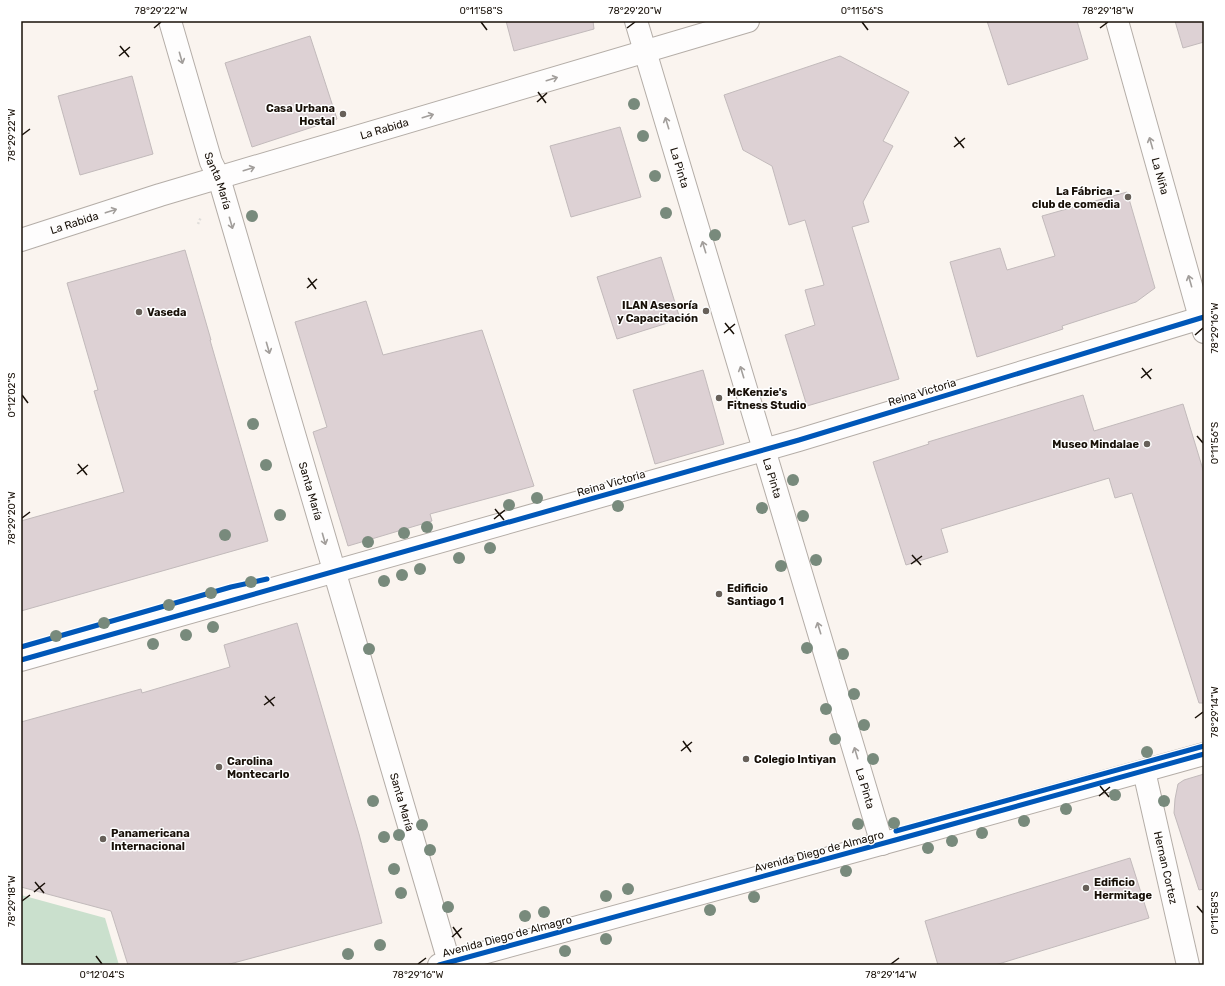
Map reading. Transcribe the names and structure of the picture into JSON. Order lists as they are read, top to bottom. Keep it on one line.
{"streets":{"street":["La Rabida","La Pinta","La Niña","Santa María","Reina Victoria","Avenida Diego de Almagro","Hernan Cortez"]},"crossings":[["La Rabida","La Pinta"],["La Rabida","Santa María"],["La Pinta","Reina Victoria"],["La Pinta","Avenida Diego de Almagro"],["La Niña","Reina Victoria"],["Santa María","Reina Victoria"],["Santa María","Avenida Diego de Almagro"],["Avenida Diego de Almagro","Hernan Cortez"]],"one_way":["La Rabida","La Pinta","La Niña","Santa María"],"places":["Casa Urbana Hostal","La Fábrica - club de comedia","ILAN Asesoría y Capacitación","Vaseda","McKenzie's Fitness Studio","Museo Mindalae","Edificio Santiago 1","Colegio Intiyan","Carolina Montecarlo","Panamericana Internacional","Edificio Hermitage"],"coordinates":["78°29'22\"W","0°11'58\"S","78°29'20\"W","0°11'56\"S","78°29'18\"W","78°29'16\"W","0°12'02\"S","78°29'14\"W","0°12'04\"S"]}
